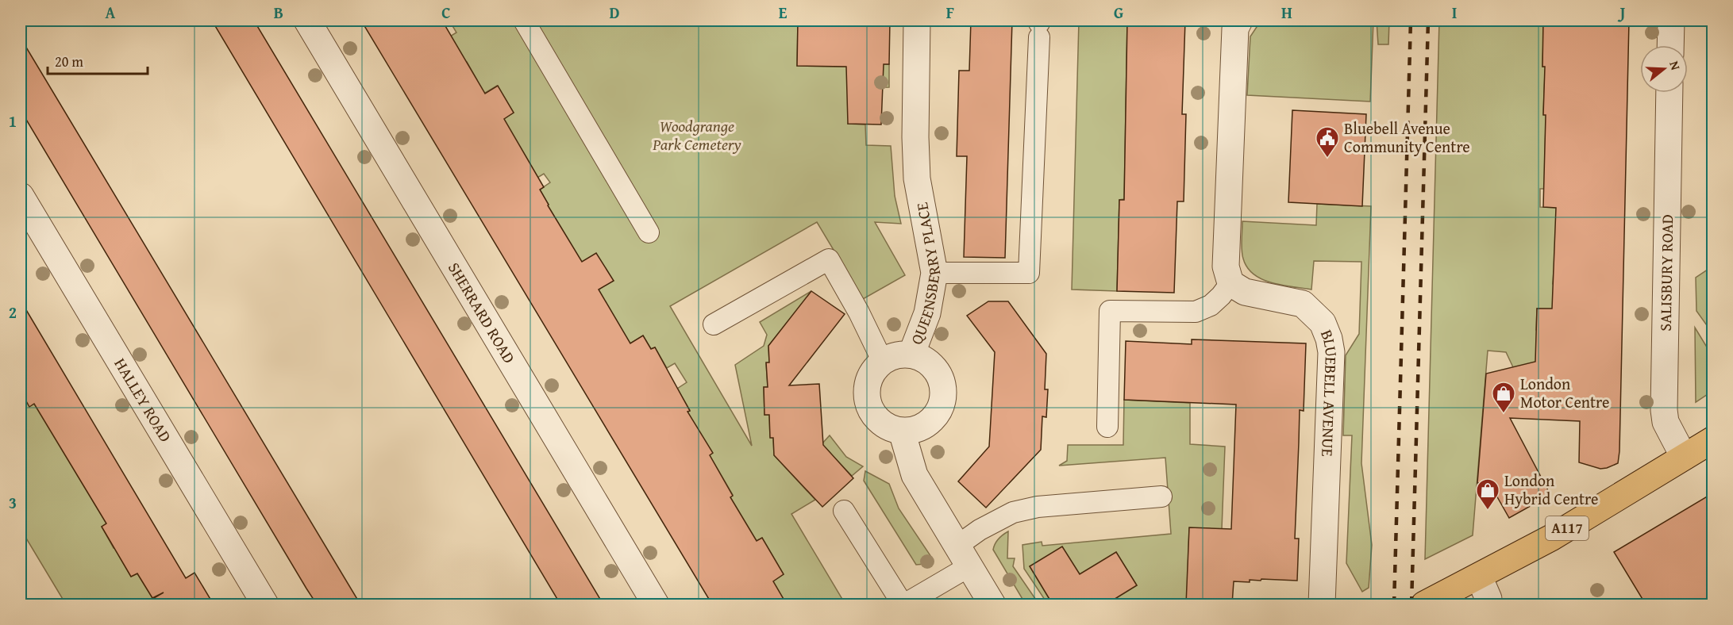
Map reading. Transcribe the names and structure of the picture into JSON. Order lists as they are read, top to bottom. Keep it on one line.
{"streets":{"main road":["A117"],"street":["QUEENSBERRY PLACE","SALISBURY ROAD","SHERRARD ROAD","BLUEBELL AVENUE","HALLEY ROAD"]},"crossings":[["SALISBURY ROAD","A117"]],"parks":["Woodgrange Park Cemetery"],"places":{"public building":["Bluebell Avenue Community Centre"],"shop":["London Motor Centre","London Hybrid Centre"]},"scale_bar":"20 m","north":"right","grid":{"columns":["A","B","C","D","E","F","G","H","I","J"],"rows":["1","2","3"]}}
